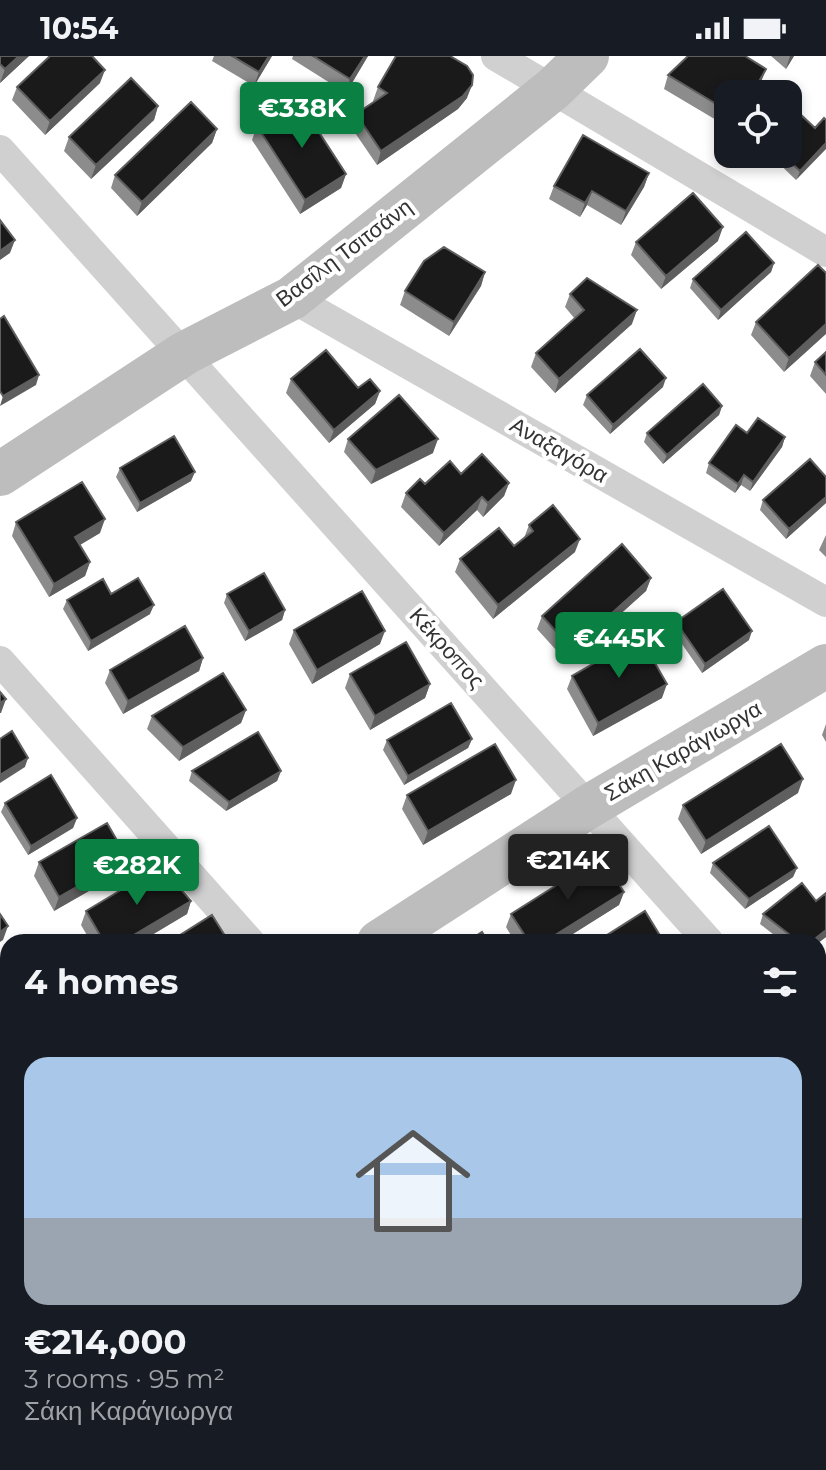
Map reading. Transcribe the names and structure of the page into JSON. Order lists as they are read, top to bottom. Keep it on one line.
{"streets":{"street":["Βασίλη Τσιτσάνη","Αναξαγόρα","Κέκροπος","Σάκη Καράγιωργα"]},"crossings":[["Βασίλη Τσιτσάνη","Αναξαγόρα"],["Βασίλη Τσιτσάνη","Κέκροπος"],["Κέκροπος","Σάκη Καράγιωργα"]],"page":{"status":"10:54","price":["€338K","€445K","€214K","€282K"],"heading":"4 homes","list":[{"name":"€214,000","note":"3 rooms · 95 m² · Σάκη Καράγιωργα"}]}}
